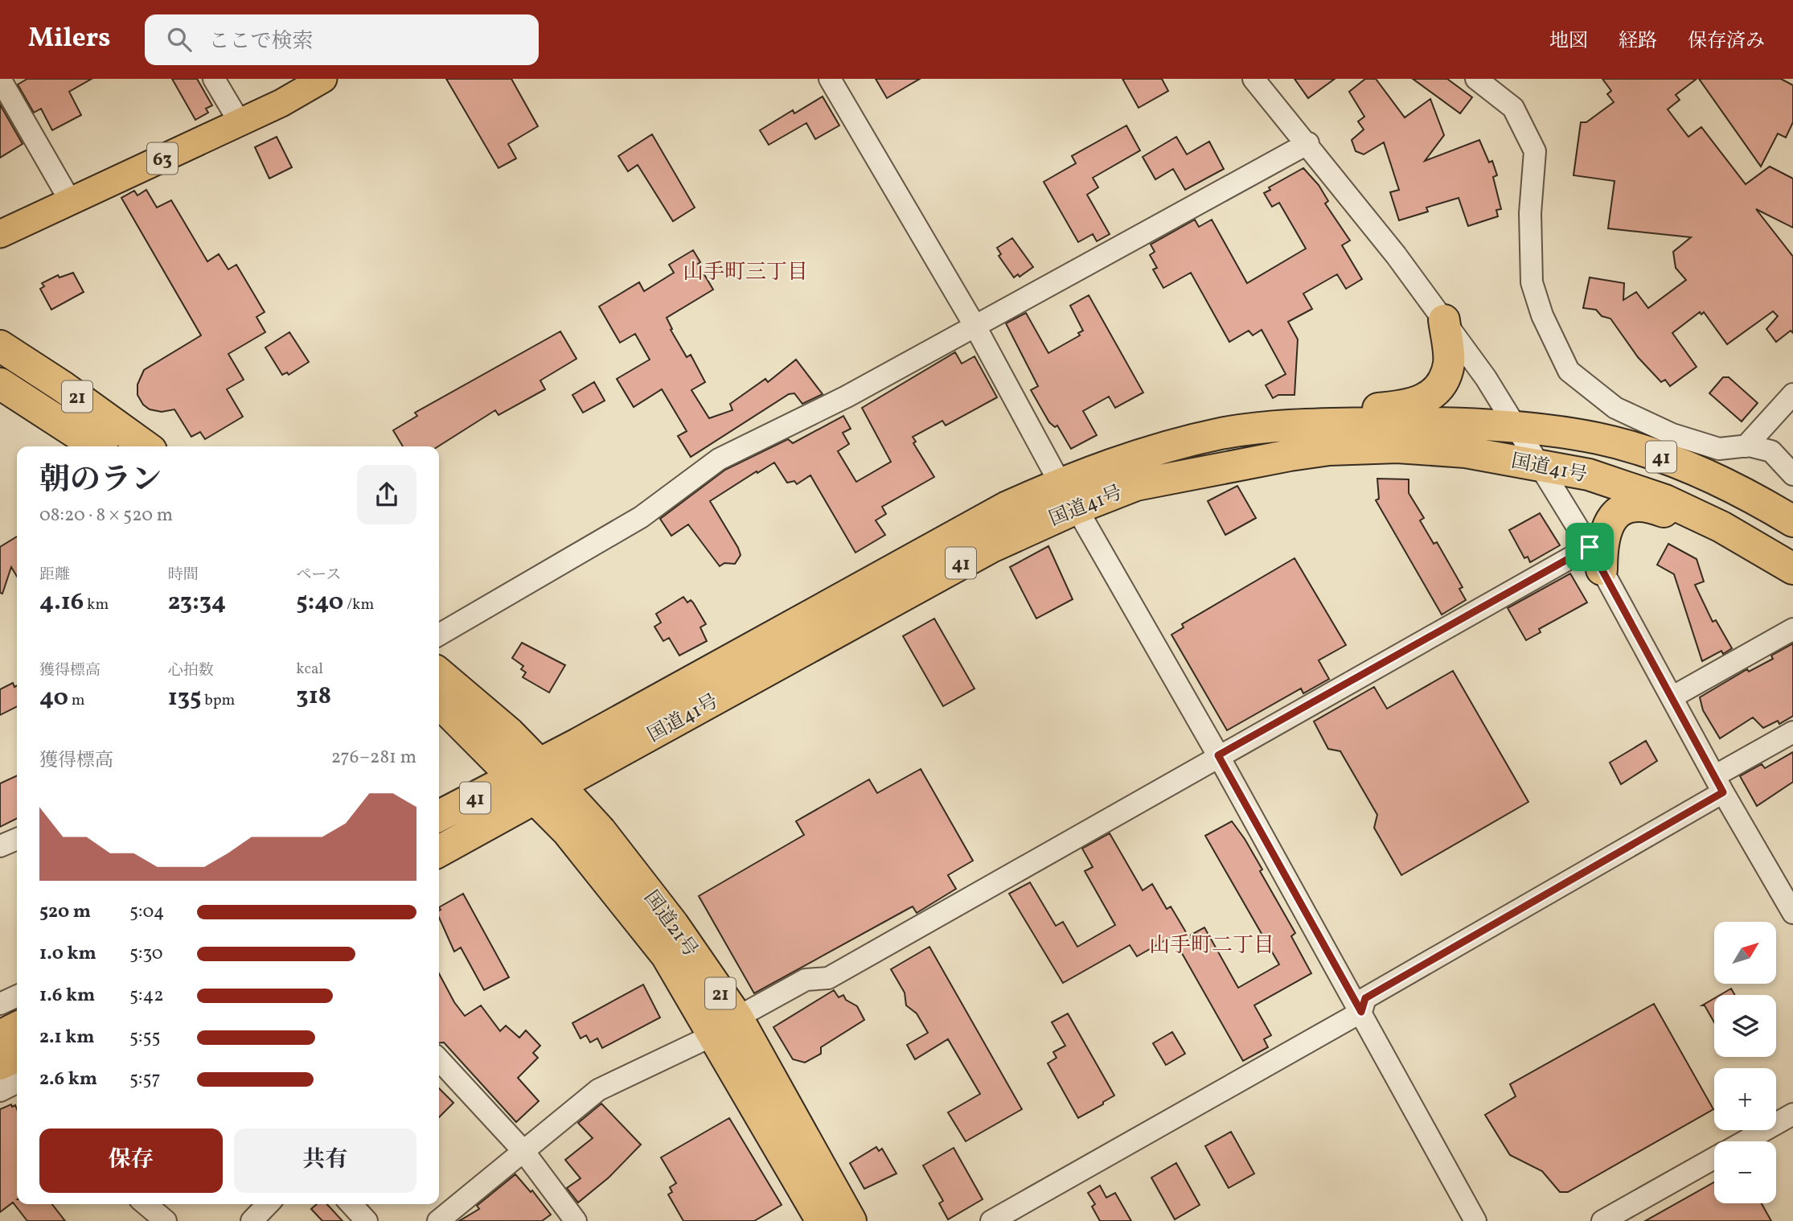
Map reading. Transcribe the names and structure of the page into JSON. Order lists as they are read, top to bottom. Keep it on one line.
{"streets":{"highway":["21","41","国道41号","国道21号"],"main road":["63"]},"crossings":[["国道41号","国道21号"]],"districts":["山手町三丁目","山手町二丁目"],"north":"top right","page":{"header":"Milers","search":"ここで検索","nav":["地図","経路","保存済み"],"heading":["朝のラン","08:20 · 8 × 520 m"],"stats":[["距離","4.16 km"],["時間","23:34"],["ペース","5:40 /km"],["獲得標高","40 m"],["心拍数","135 bpm"],["kcal","318"]],"chart":["獲得標高","276–281 m"],"list":[{"name":"520 m","note":"5:04"},{"name":"1.0 km","note":"5:30"},{"name":"1.6 km","note":"5:42"},{"name":"2.1 km","note":"5:55"},{"name":"2.6 km","note":"5:57"}],"map_buttons":["+","−"],"buttons":["保存","共有"]}}
